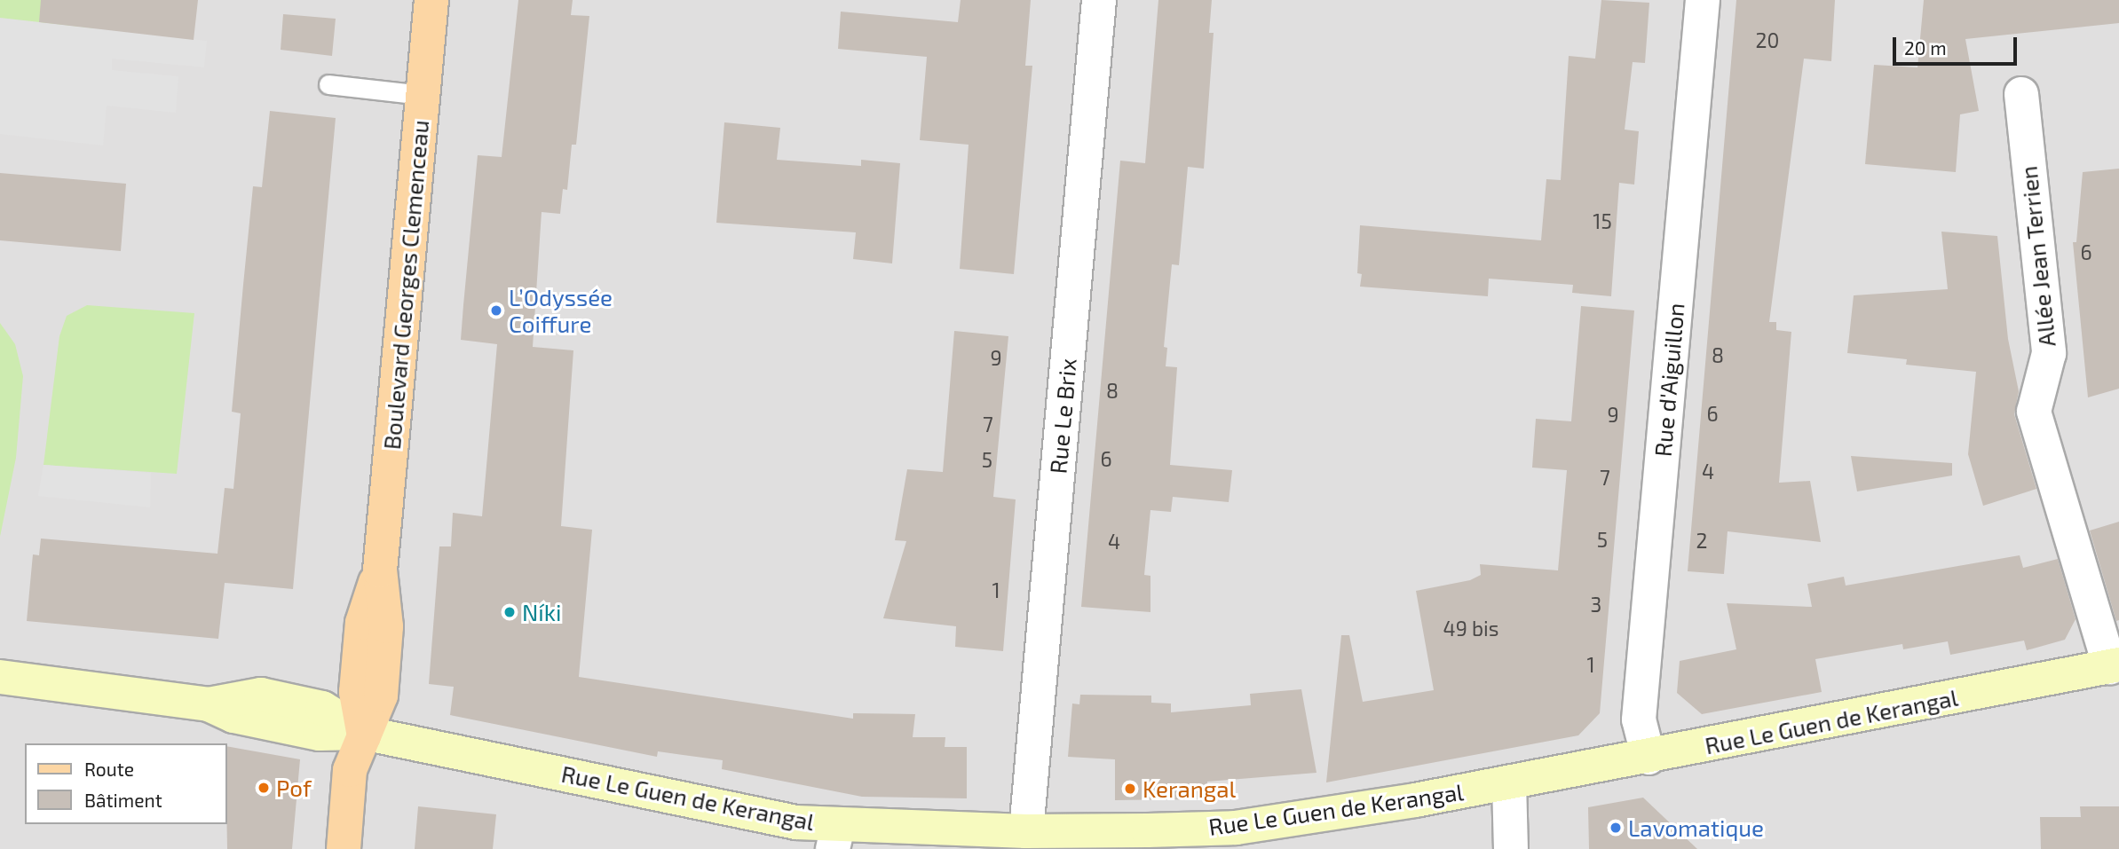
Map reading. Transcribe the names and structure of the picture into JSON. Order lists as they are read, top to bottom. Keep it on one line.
{"streets":{"main road":["Boulevard Georges Clemenceau"],"street":["Allée Jean Terrien","Rue d'Aiguillon","Rue Le Brix","Rue Le Guen de Kerangal"]},"crossings":[["Allée Jean Terrien","Rue Le Guen de Kerangal"],["Boulevard Georges Clemenceau","Rue Le Guen de Kerangal"],["Rue d'Aiguillon","Rue Le Guen de Kerangal"],["Rue Le Brix","Rue Le Guen de Kerangal"]],"places":["L’Odyssée Coiffure","Níki","Pof","Kerangal","Lavomatique"],"house_numbers":["20","15","6","8","9","8","6","9","7","6","5","4","7","5","2","4","1","3","49 bis","1"],"legend":["Route","Bâtiment"],"scale_bar":"20 m"}
